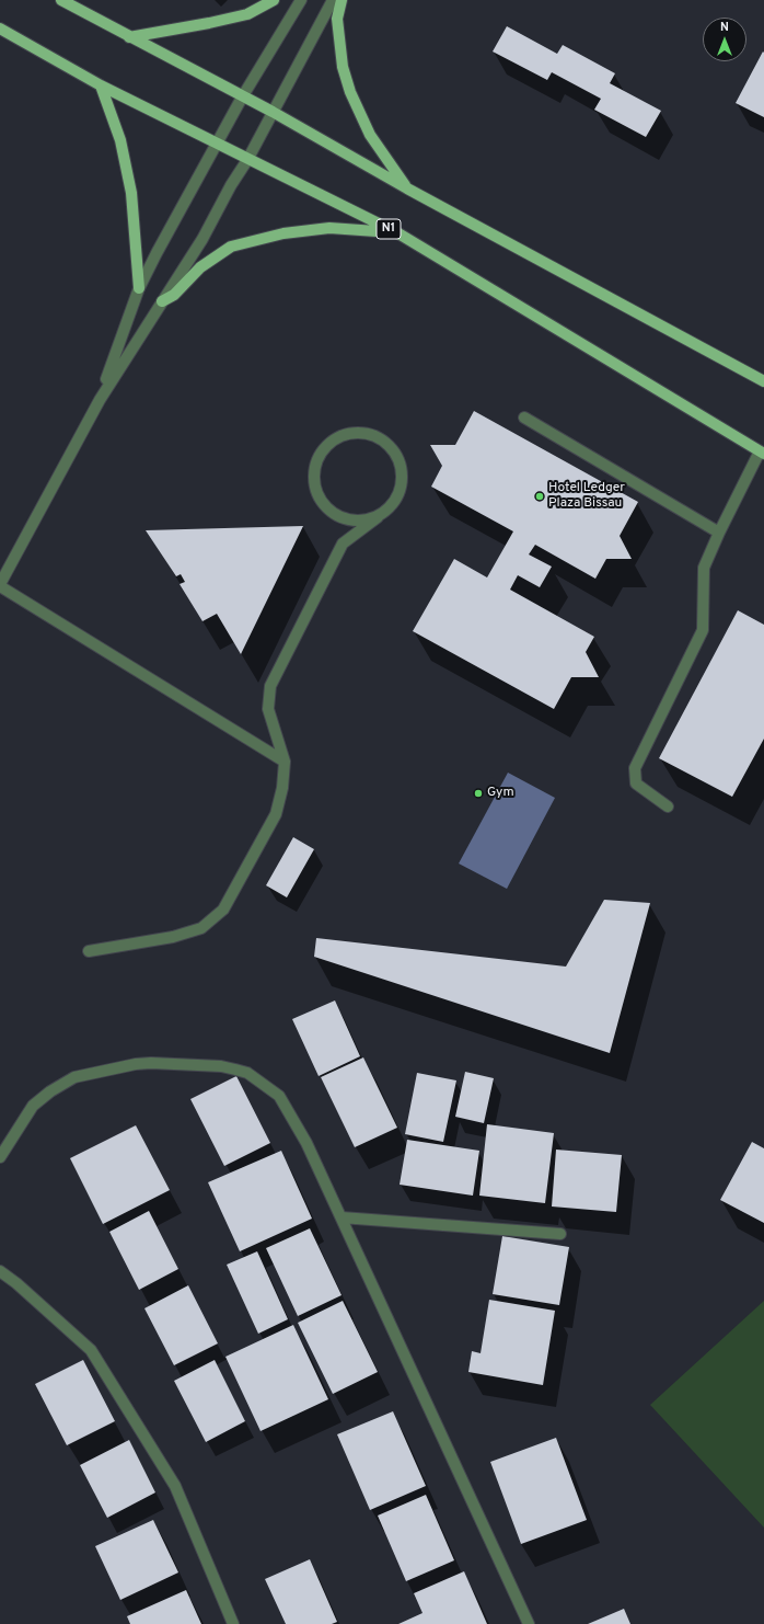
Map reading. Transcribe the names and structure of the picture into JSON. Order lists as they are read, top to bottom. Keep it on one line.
{"streets":{"main road":["N1"]},"places":["Hotel Ledger Plaza Bissau","Gym"],"north":"top"}
